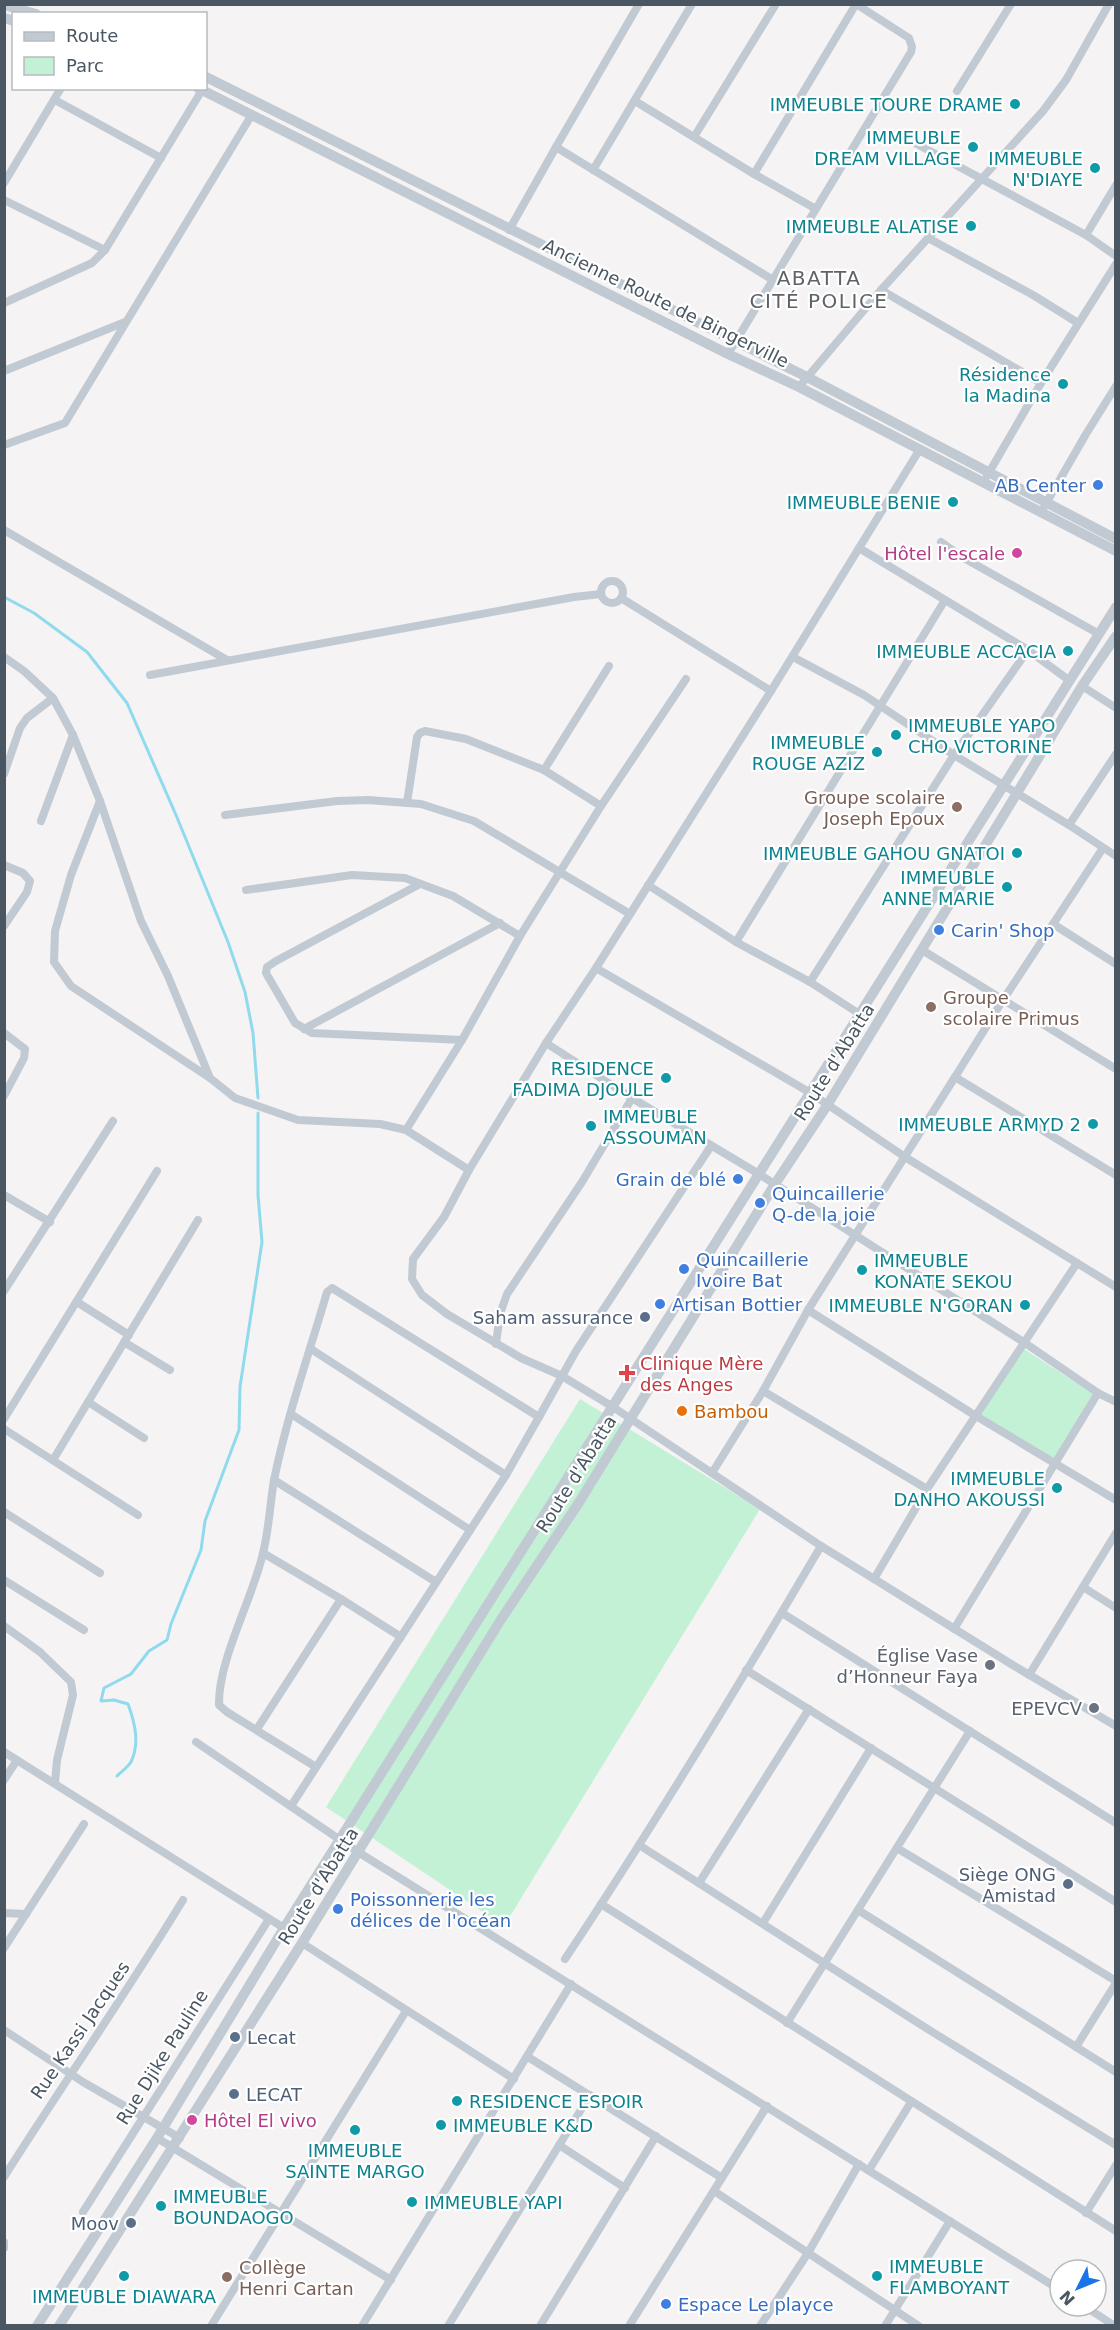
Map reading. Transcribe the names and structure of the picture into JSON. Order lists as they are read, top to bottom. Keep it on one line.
{"streets":{"street":["Ancienne Route de Bingerville","Route d'Abatta","Rue Kassi Jacques","Rue Djike Pauline"]},"districts":["ABATTA CITÉ POLICE"],"places":{"other":["IMMEUBLE TOURE DRAME","IMMEUBLE DREAM VILLAGE","IMMEUBLE N'DIAYE","IMMEUBLE ALATISE","Résidence la Madina","AB Center","IMMEUBLE BENIE","Hôtel l'escale","IMMEUBLE ACCACIA","IMMEUBLE YAPO CHO VICTORINE","IMMEUBLE ROUGE AZIZ","Groupe scolaire Joseph Epoux","IMMEUBLE GAHOU GNATOI","IMMEUBLE ANNE MARIE","Carin' Shop","Groupe scolaire Primus","RESIDENCE FADIMA DJOULE","IMMEUBLE ARMYD 2","IMMEUBLE ASSOUMAN","Grain de blé","Quincaillerie Q-de la joie","Quincaillerie Ivoire Bat","IMMEUBLE KONATE SEKOU","Artisan Bottier","IMMEUBLE N'GORAN","Saham assurance","Bambou","IMMEUBLE DANHO AKOUSSI","Église Vase d’Honneur Faya","EPEVCV","Siège ONG Amistad","Poissonnerie les délices de l'océan","Lecat","LECAT","RESIDENCE ESPOIR","Hôtel El vivo","IMMEUBLE K&D","IMMEUBLE SAINTE MARGO","IMMEUBLE YAPI","IMMEUBLE BOUNDAOGO","Moov","IMMEUBLE DIAWARA","IMMEUBLE FLAMBOYANT","Collège Henri Cartan","Espace Le playce"],"health":["Clinique Mère des Anges"]},"legend":["Route","Parc"],"north":"bottom left"}
